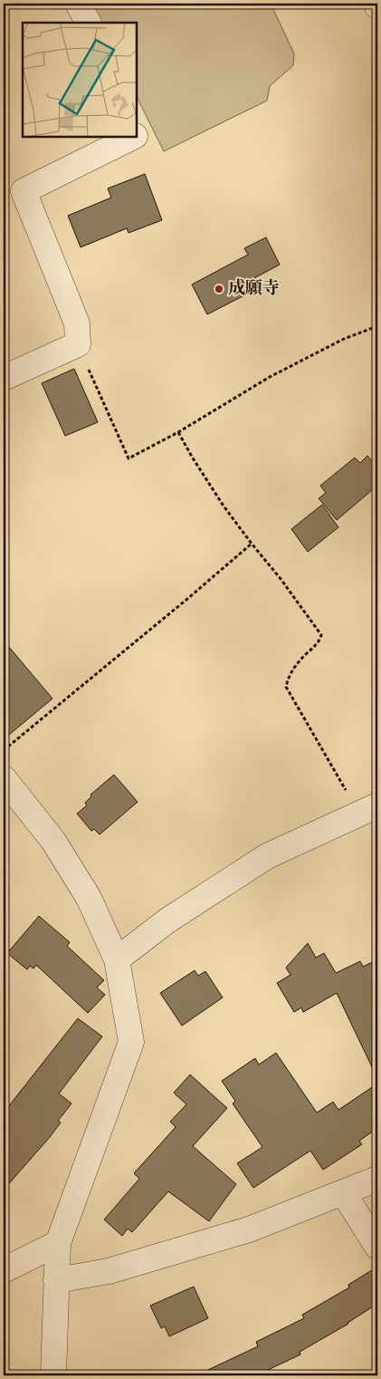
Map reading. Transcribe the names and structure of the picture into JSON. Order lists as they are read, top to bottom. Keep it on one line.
{"places":["成願寺"]}
